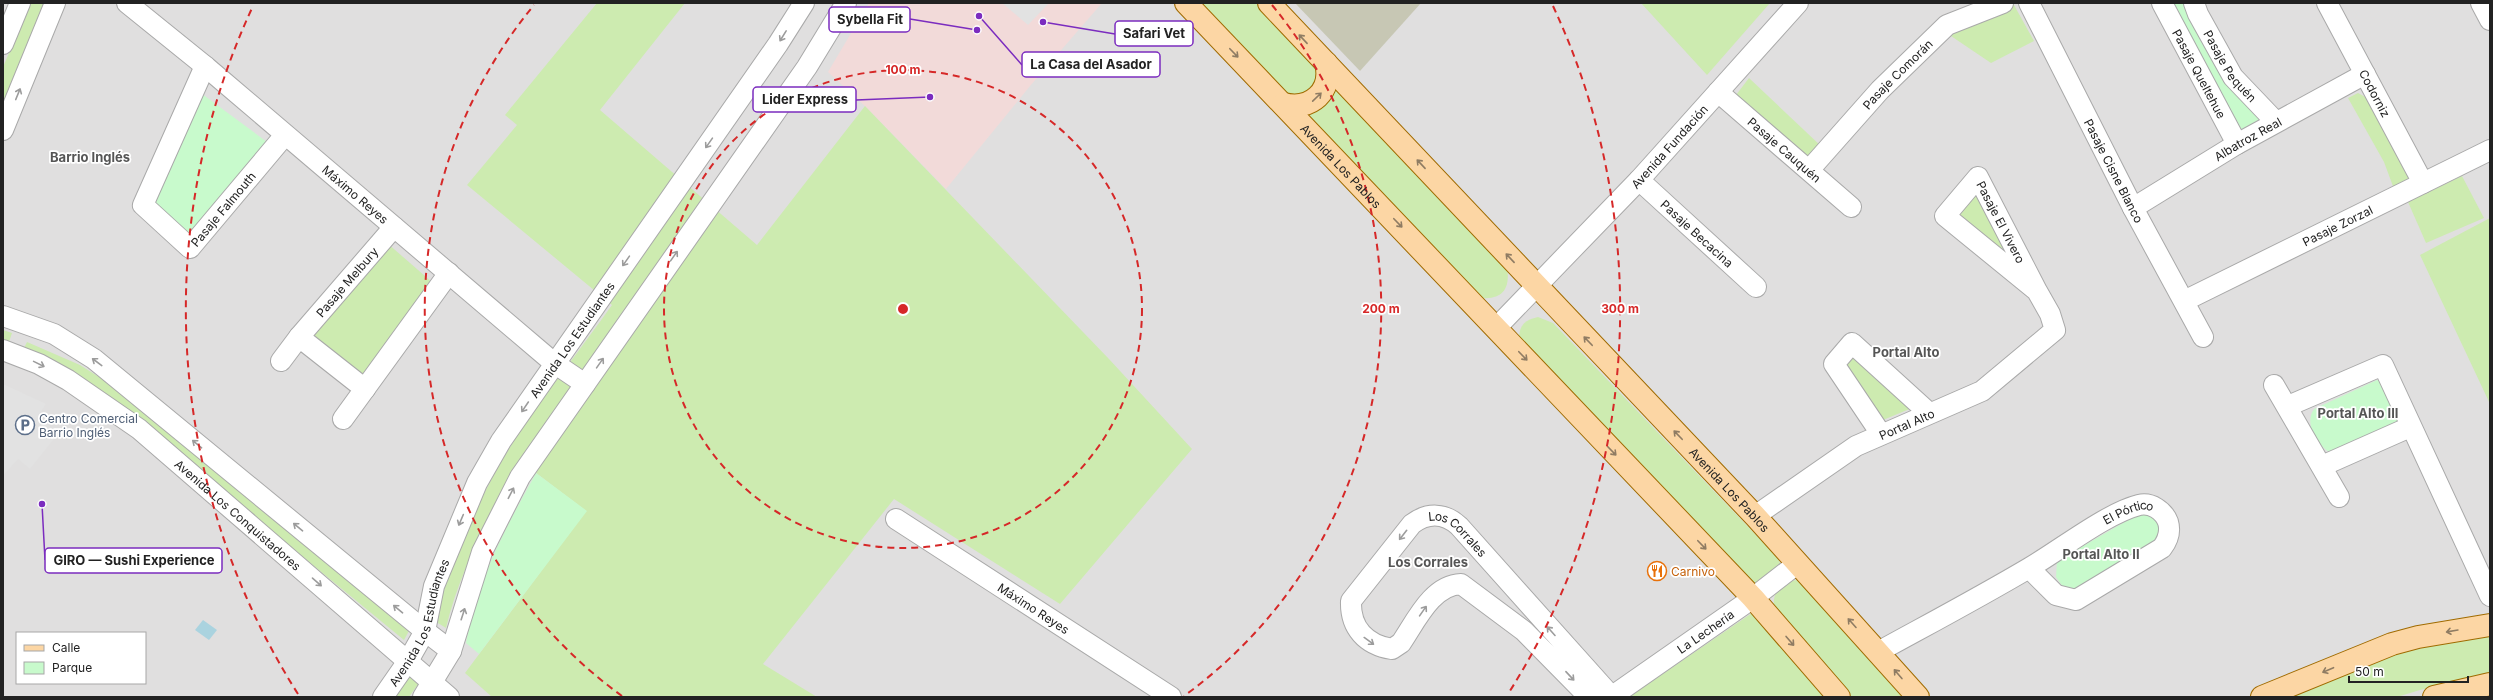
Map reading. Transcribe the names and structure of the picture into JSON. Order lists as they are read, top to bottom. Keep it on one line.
{"streets":{"main road":["Avenida Los Pablos"],"street":["Pasaje Pequén","Pasaje Queltehue","Pasaje Comorán","Codorniz","Albatroz Real","Avenida Fundación","Pasaje Cauquén","Pasaje Cisne Blanco","Máximo Reyes","Pasaje Falmouth","Pasaje El Vivero","Pasaje Zorzal","Pasaje Becacina","Pasaje Melbury","Avenida Los Estudiantes","Portal Alto","Avenida Los Conquistadores","El Pórtico","Los Corrales","La Lechería"]},"crossings":[["Pasaje Pequén","Albatroz Real"],["Pasaje Queltehue","Albatroz Real"],["Pasaje Comorán","Pasaje Cauquén"],["Codorniz","Albatroz Real"],["Codorniz","Pasaje Zorzal"],["Albatroz Real","Pasaje Cisne Blanco"],["Avenida Fundación","Pasaje Cauquén"],["Avenida Fundación","Avenida Los Pablos"],["Avenida Fundación","Pasaje Becacina"],["Avenida Los Pablos","Portal Alto"],["Avenida Los Pablos","El Pórtico"],["Avenida Los Pablos","La Lechería"],["Pasaje Cisne Blanco","Pasaje Zorzal"],["Máximo Reyes","Pasaje Falmouth"],["Máximo Reyes","Pasaje Melbury"],["Máximo Reyes","Avenida Los Estudiantes"],["Pasaje El Vivero","Portal Alto"],["Avenida Los Estudiantes","Avenida Los Conquistadores"],["Los Corrales","La Lechería"]],"districts":["Barrio Inglés","Portal Alto","Portal Alto III","Portal Alto II","Los Corrales"],"places":{"other":["La Casa del Asador","Safari Vet","Sybella Fit","Lider Express","GIRO — Sushi Experience"],"parking":["Centro Comercial Barrio Inglés"],"restaurant":["Carnivo"]},"legend":["Calle","Parque"],"scale_bar":"50 m","rings":["100 m","200 m","300 m"]}
